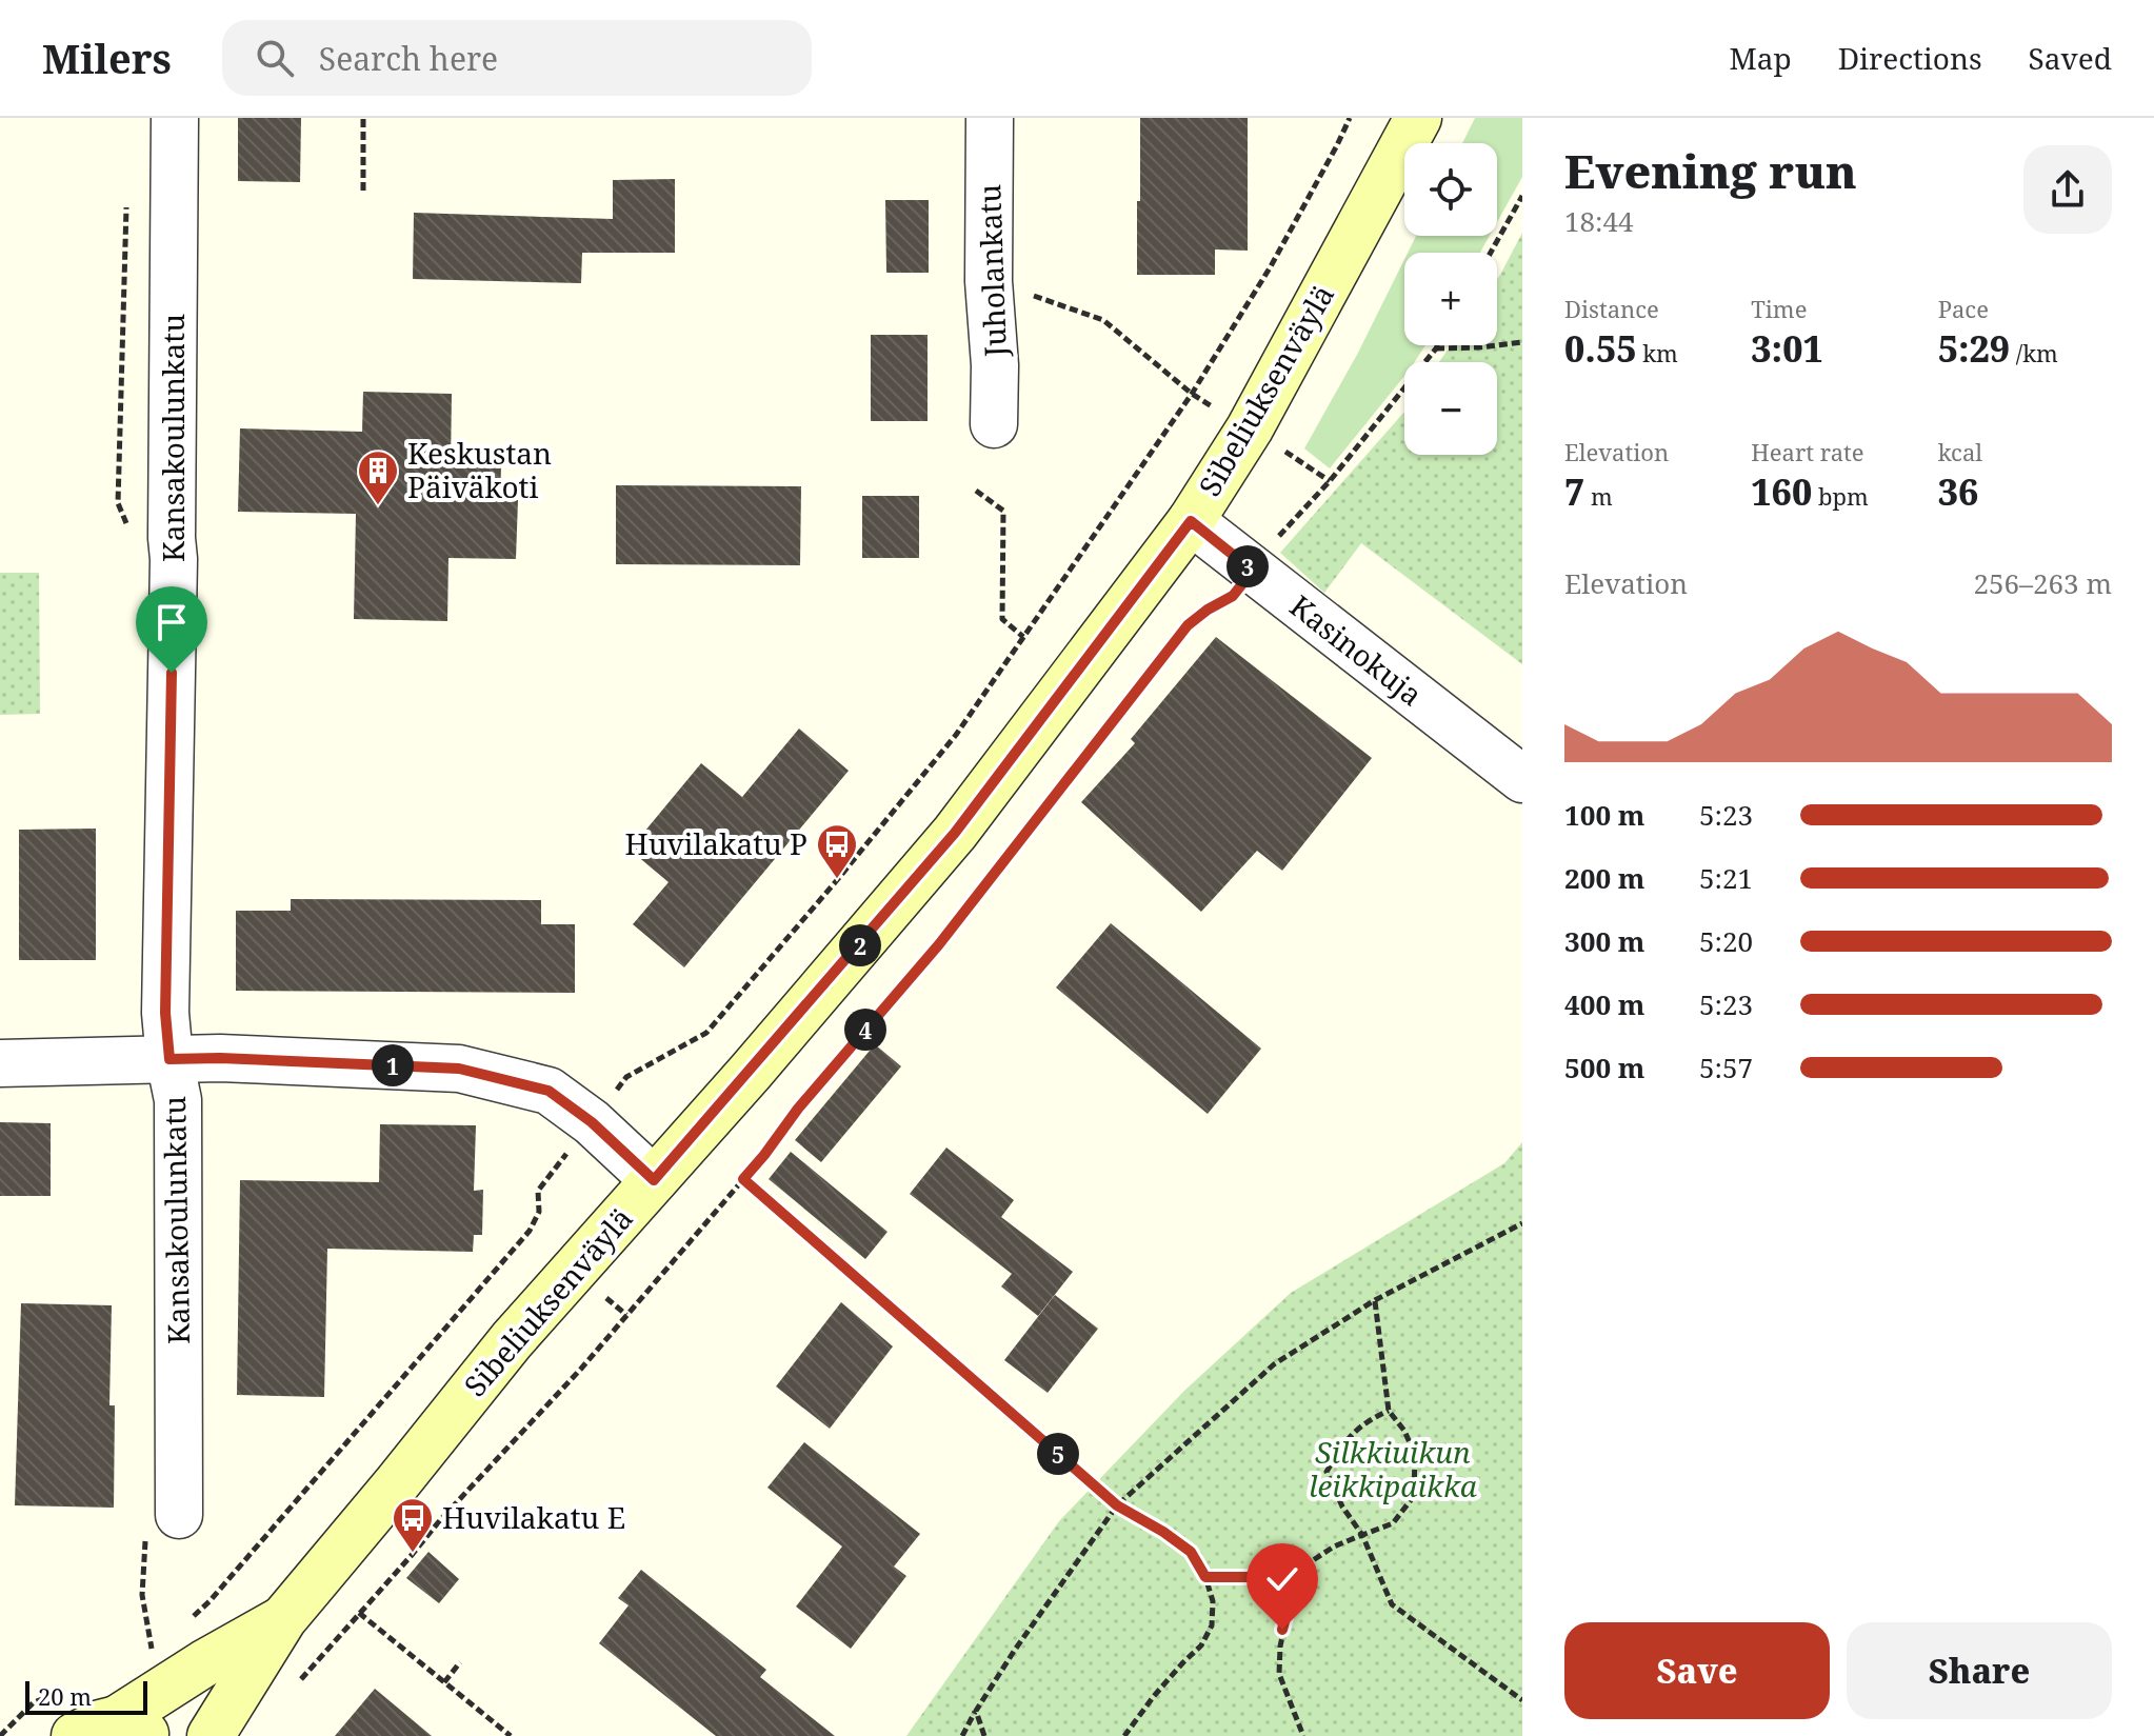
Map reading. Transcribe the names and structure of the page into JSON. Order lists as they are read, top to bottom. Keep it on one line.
{"streets":{"main road":["Sibeliuksenväylä"],"street":["Juholankatu","Kansakoulunkatu","Kasinokuja"]},"crossings":[["Sibeliuksenväylä","Kasinokuja"]],"parks":["Silkkiuikun leikkipaikka"],"places":{"building":["Keskustan Päiväkoti"],"bus stop":["Huvilakatu P","Huvilakatu E"]},"scale_bar":"20 m","page":{"header":"Milers","search":"Search here","nav":["Map","Directions","Saved"],"heading":["Evening run","18:44"],"map_buttons":["+","−"],"stats":[["Distance","0.55 km"],["Time","3:01"],["Pace","5:29 /km"],["Elevation","7 m"],["Heart rate","160 bpm"],["kcal","36"]],"pins":["3","2","4","1","5"],"chart":["Elevation","256–263 m"],"list":[{"name":"100 m","note":"5:23"},{"name":"200 m","note":"5:21"},{"name":"300 m","note":"5:20"},{"name":"400 m","note":"5:23"},{"name":"500 m","note":"5:57"}],"buttons":["Save","Share"],"scale":"20 m"}}
